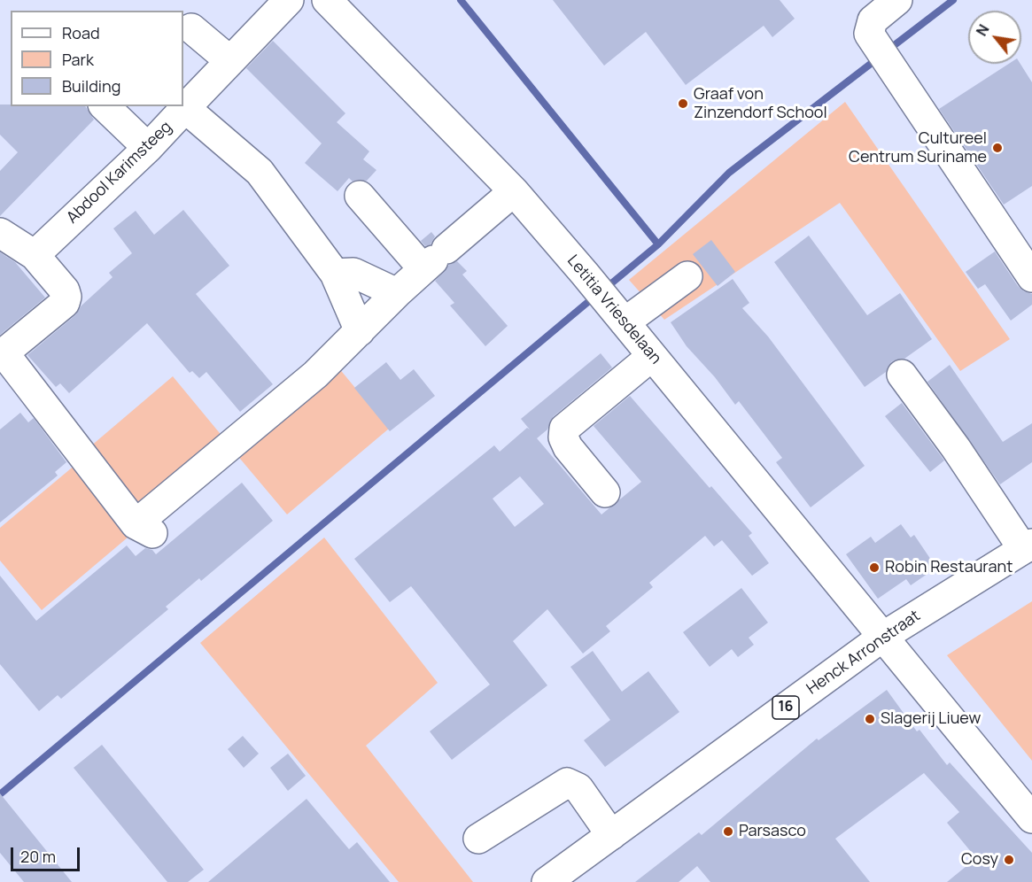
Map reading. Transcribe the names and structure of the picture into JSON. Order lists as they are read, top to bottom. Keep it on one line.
{"streets":{"street":["Abdool Karimsteeg","Letitia Vriesdelaan","Henck Arronstraat","16"]},"crossings":[["Letitia Vriesdelaan","Henck Arronstraat"]],"places":["Graaf von Zinzendorf School","Cultureel Centrum Suriname","Robin Restaurant","Slagerij Liuew","Parsasco","Cosy"],"legend":["Road","Park","Building"],"scale_bar":"20 m","north":"top left"}
